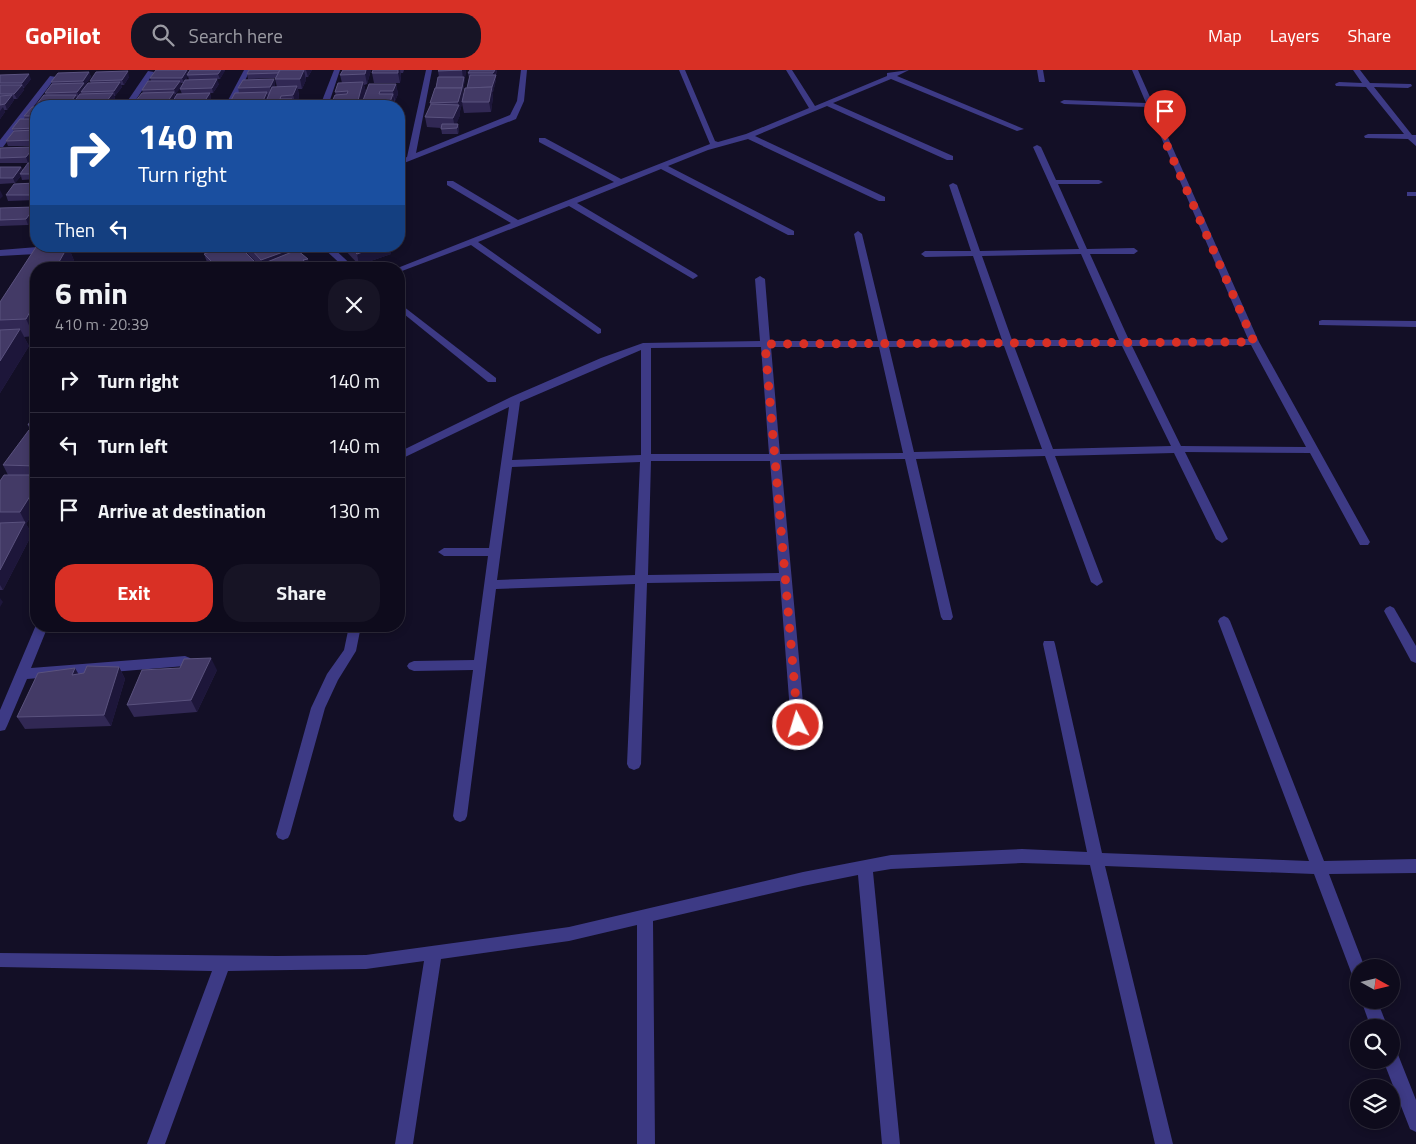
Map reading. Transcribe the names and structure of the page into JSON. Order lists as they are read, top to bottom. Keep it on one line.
{"north":"right","page":{"header":"GoPilot","search":"Search here","nav":["Map","Layers","Share"],"turn":["140 m","Turn right"],"then":"Then","heading":["6 min","410 m · 20:39"],"list":[{"name":"Turn right","value":"140 m"},{"name":"Turn left","value":"140 m"},{"name":"Arrive at destination","value":"130 m"}],"buttons":["Exit","Share"]}}
